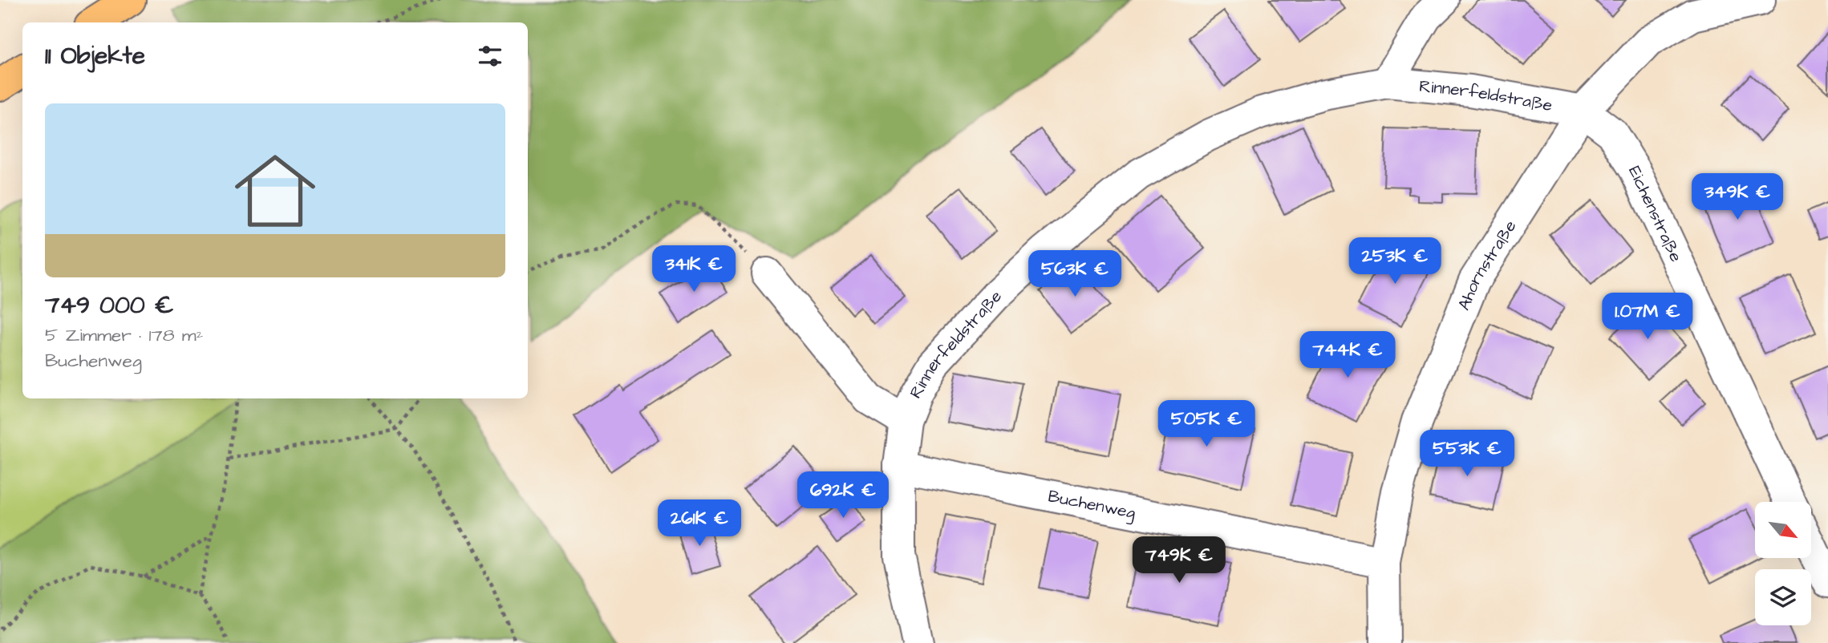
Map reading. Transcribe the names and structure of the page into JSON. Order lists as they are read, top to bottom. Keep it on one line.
{"streets":{"street":["Rinnerfeldstraße","Eichenstraße","Ahornstraße","Buchenweg"]},"crossings":[["Rinnerfeldstraße","Eichenstraße"],["Rinnerfeldstraße","Ahornstraße"],["Rinnerfeldstraße","Buchenweg"],["Eichenstraße","Ahornstraße"],["Ahornstraße","Buchenweg"]],"north":"bottom right","page":{"heading":"11 Objekte","list":[{"name":"749 000 €","note":"5 Zimmer · 178 m² · Buchenweg"}],"price":["349K €","253K €","341K €","563K €","1.07M €","744K €","505K €","553K €","692K €","261K €","749K €"]}}
